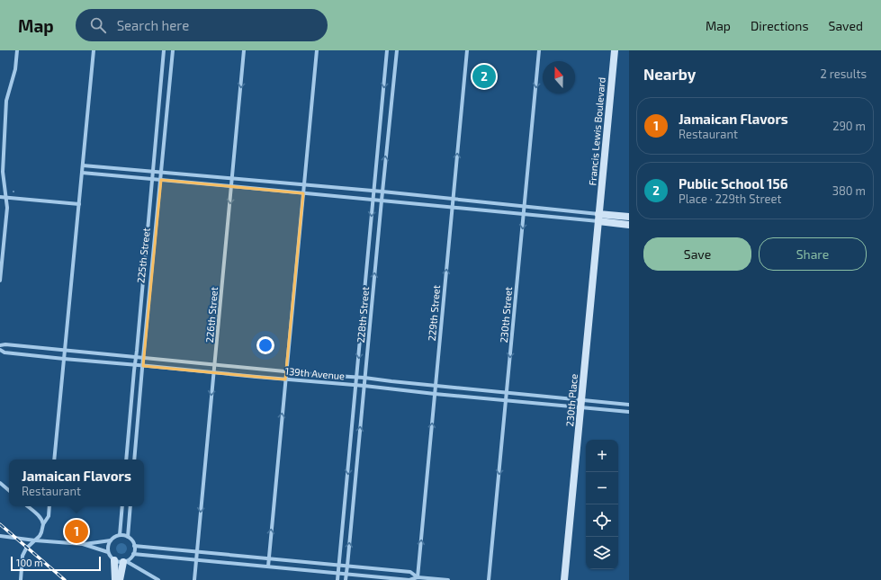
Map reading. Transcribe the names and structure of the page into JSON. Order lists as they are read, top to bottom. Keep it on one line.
{"streets":{"street":["Francis Lewis Boulevard","225th Street","229th Street","226th Street","228th Street","230th Street","139th Avenue","230th Place"]},"crossings":[["Francis Lewis Boulevard","230th Place"],["225th Street","139th Avenue"],["229th Street","139th Avenue"],["226th Street","139th Avenue"],["228th Street","139th Avenue"],["230th Street","139th Avenue"],["139th Avenue","230th Place"]],"one_way":["229th Street","226th Street","230th Street"],"scale_bar":"100 m","north":"top","page":{"header":"Map","search":"Search here","nav":["Map","Directions","Saved"],"heading":["Nearby","2 results"],"pins":["2","1"],"list":[{"mark":"1","name":"Jamaican Flavors","note":"Restaurant","value":"290 m"},{"mark":"2","name":"Public School 156","note":"Place · 229th Street","value":"380 m"}],"buttons":["Save","Share"],"map_buttons":["+","−"],"popup":["Jamaican Flavors","Restaurant"],"scale":"100 m"}}
